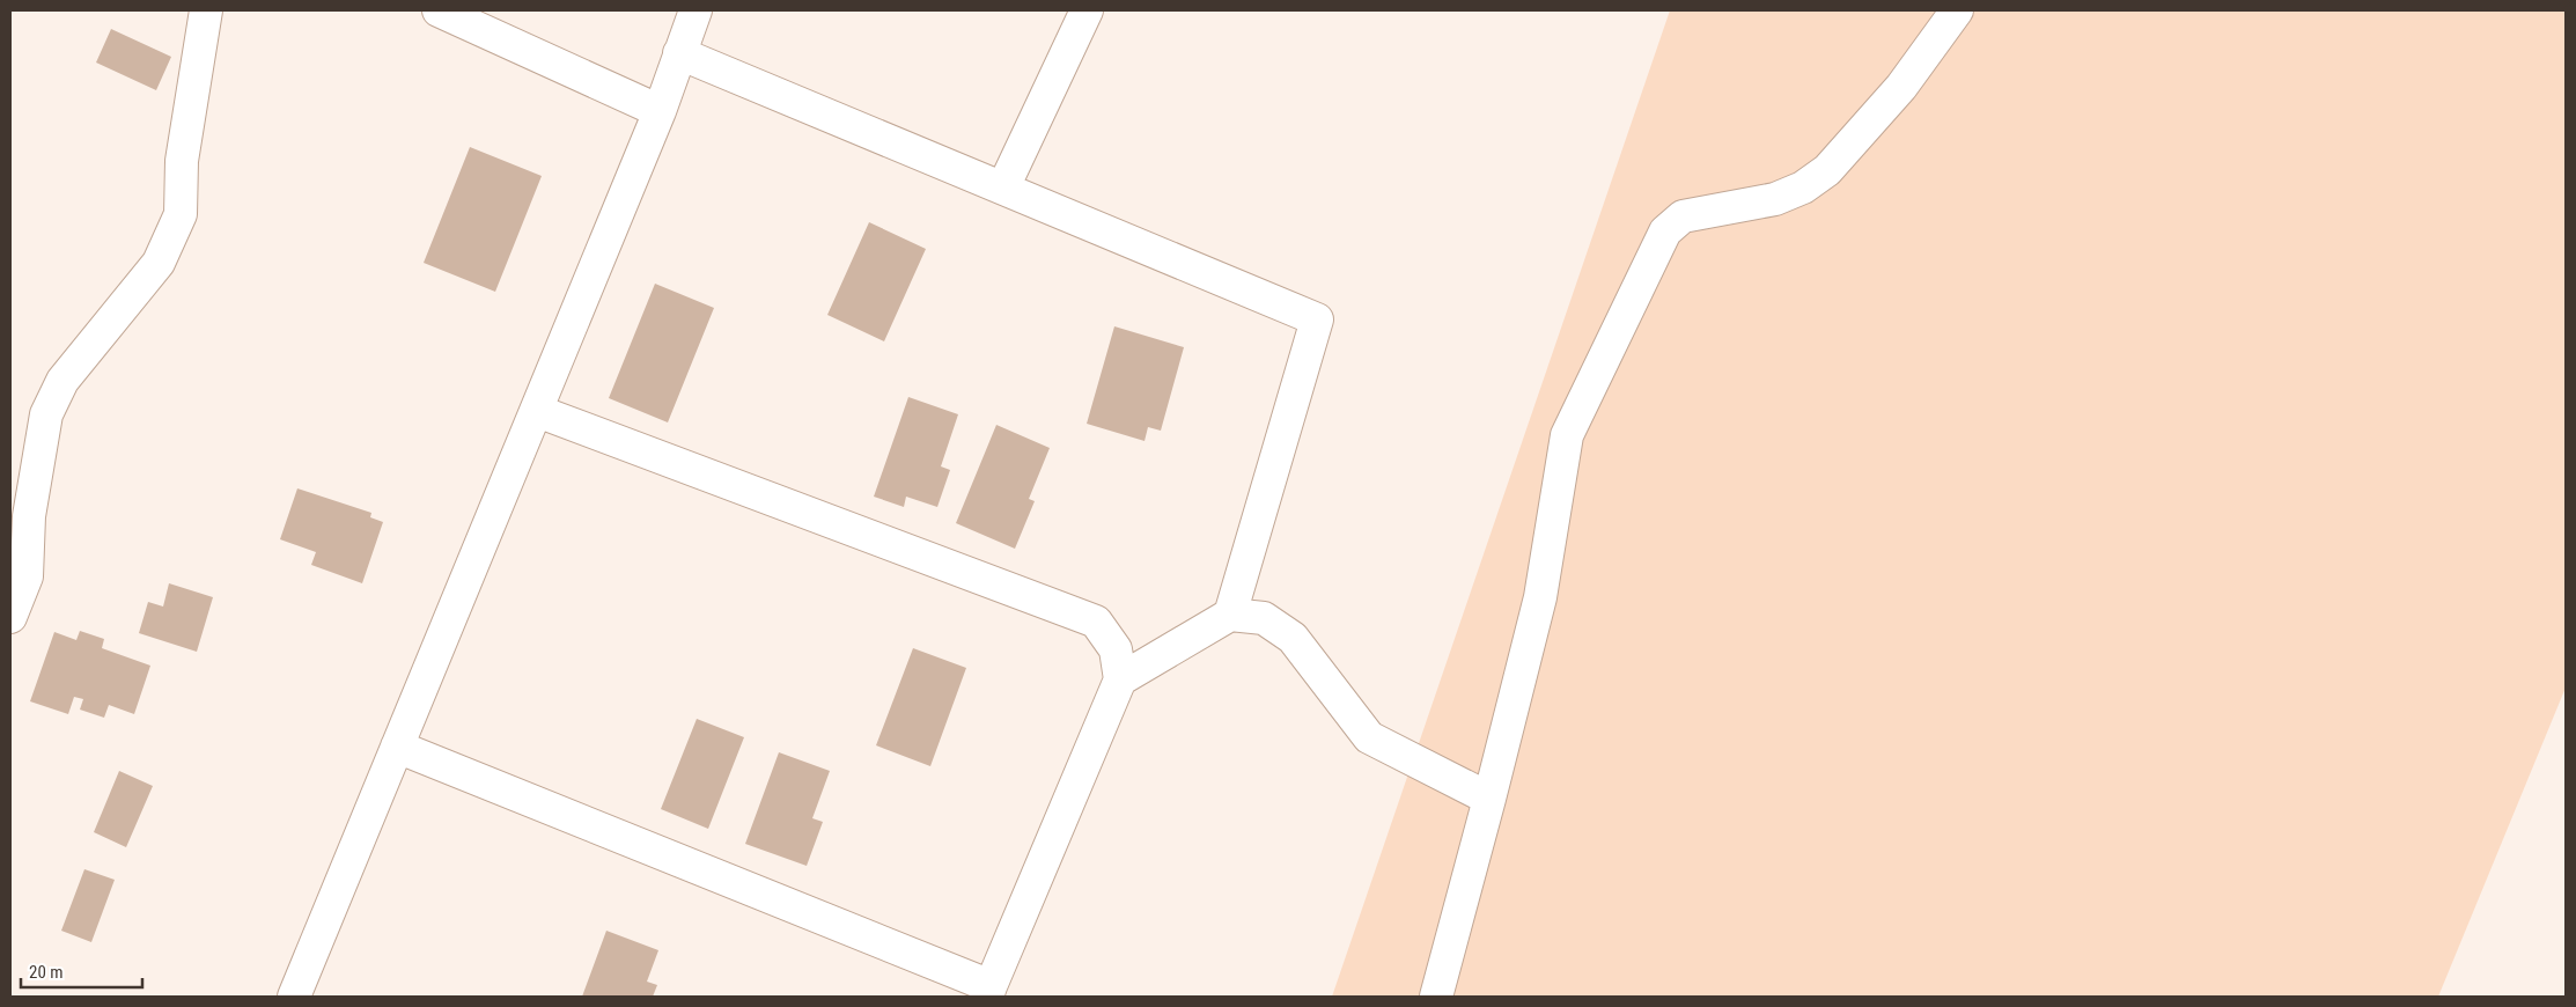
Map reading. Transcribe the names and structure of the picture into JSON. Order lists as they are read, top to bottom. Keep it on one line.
{"scale_bar":"20 m"}
